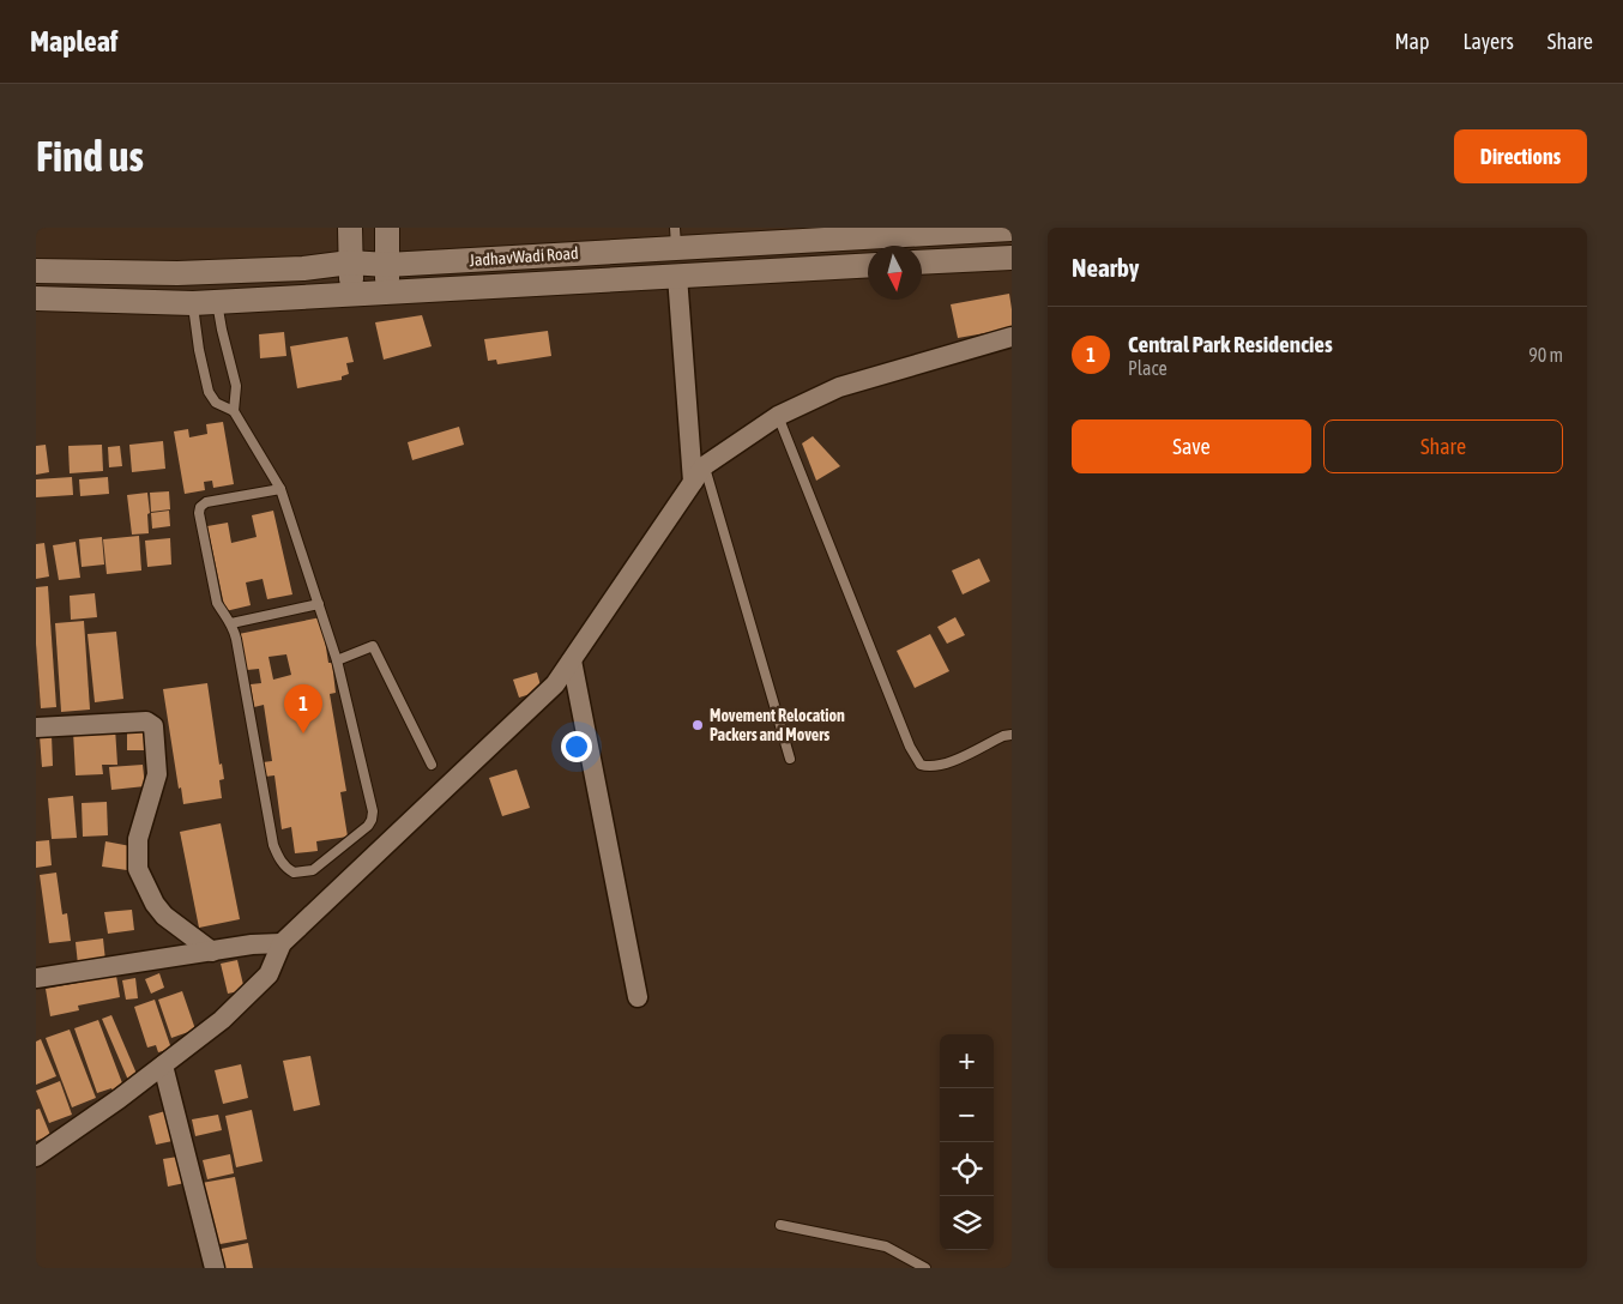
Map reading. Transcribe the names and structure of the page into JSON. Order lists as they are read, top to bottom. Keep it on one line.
{"streets":{"street":["JadhavWadi Road"]},"places":["Movement Relocation Packers and Movers"],"north":"bottom","page":{"header":"Mapleaf","nav":["Map","Layers","Share"],"buttons":["Directions",["Save","Share"]],"title":"Find us","heading":"Nearby","list":[{"mark":"1","name":"Central Park Residencies","note":"Place","value":"90 m"}],"pins":"1","map_buttons":["+","−"]}}
